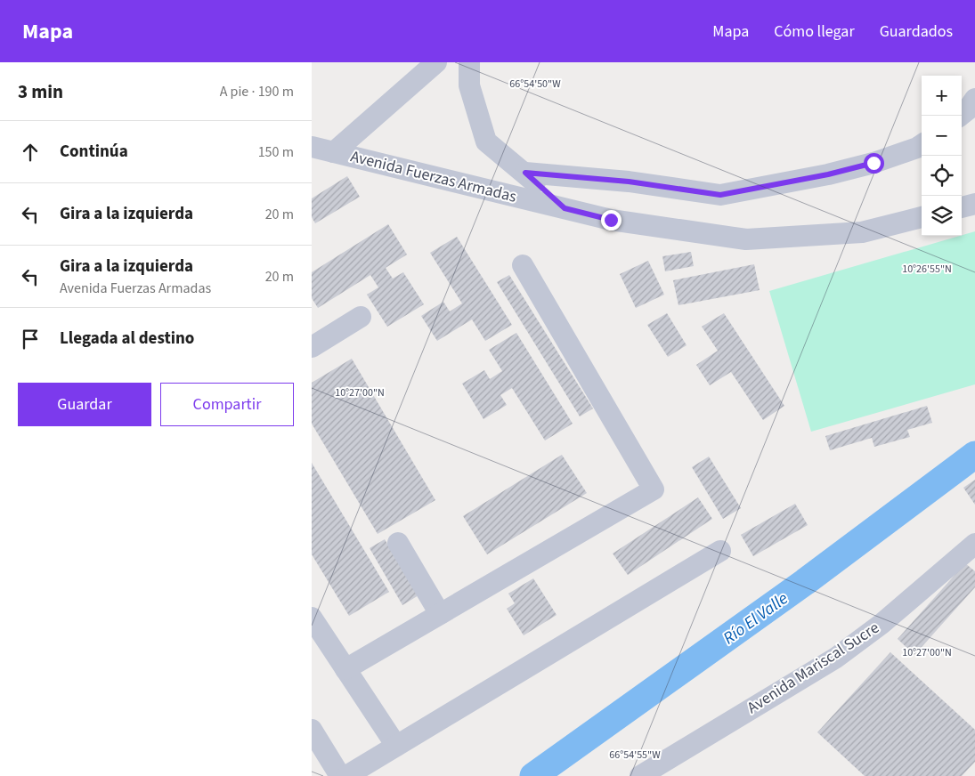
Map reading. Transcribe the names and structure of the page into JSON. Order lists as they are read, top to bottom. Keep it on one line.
{"streets":{"street":["Avenida Fuerzas Armadas","Avenida Mariscal Sucre"]},"water":["Río El Valle"],"page":{"header":"Mapa","nav":["Mapa","Cómo llegar","Guardados"],"heading":["3 min","A pie · 190 m"],"map_buttons":["+","−"],"list":[["Continúa","150 m"],["Gira a la izquierda","20 m"],["Gira a la izquierda","Avenida Fuerzas Armadas","20 m"],"Llegada al destino"],"buttons":["Guardar","Compartir"]},"coordinates":["66°54'50\"W","10°26'55\"N","10°27'00\"N","66°54'55\"W"]}
